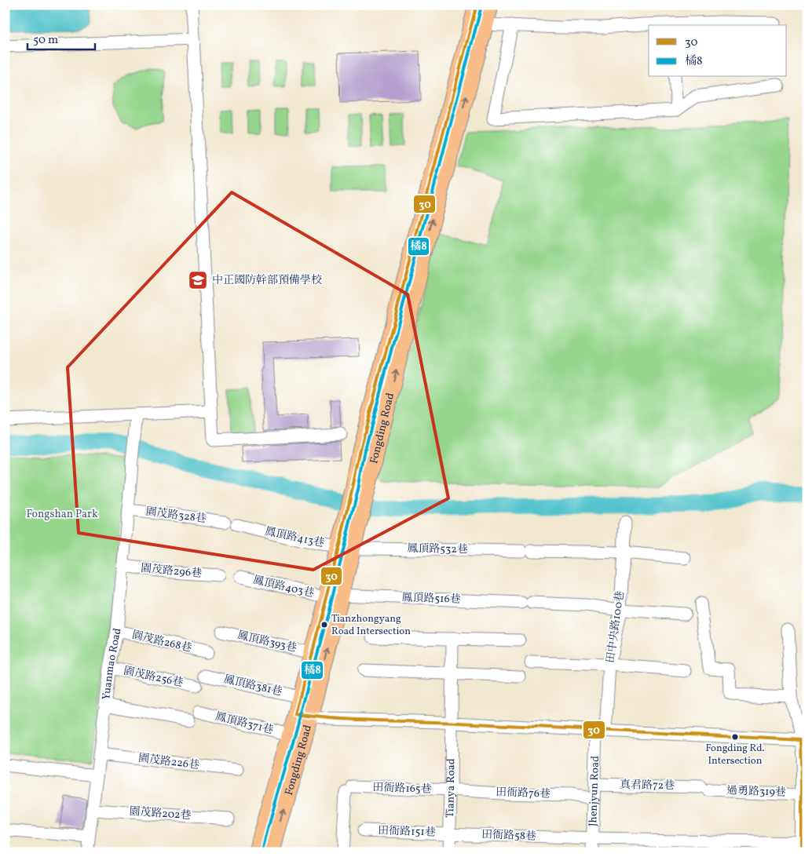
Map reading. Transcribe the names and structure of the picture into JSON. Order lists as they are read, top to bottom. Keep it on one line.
{"streets":{"main road":["Fongding Road"],"street":["園茂路328巷","鳳頂路413巷","鳳頂路532巷","園茂路296巷","鳳頂路403巷","鳳頂路516巷","田中央路100巷","園茂路268巷","鳳頂路393巷","Yuanmao Road","園茂路256巷","鳳頂路381巷","鳳頂路371巷","園茂路226巷","真君路72巷","Tianya Road","田衙路165巷","Jhenjyun Road","過勇路319巷","田衙路76巷","園茂路202巷","田衙路151巷","田衙路58巷"]},"crossings":[["Fongding Road","鳳頂路413巷"],["Fongding Road","鳳頂路532巷"],["Fongding Road","鳳頂路403巷"],["Fongding Road","鳳頂路516巷"],["Fongding Road","鳳頂路393巷"],["Fongding Road","鳳頂路381巷"],["Fongding Road","鳳頂路371巷"],["園茂路328巷","Yuanmao Road"],["鳳頂路413巷","鳳頂路532巷"],["鳳頂路532巷","田中央路100巷"],["園茂路296巷","Yuanmao Road"],["鳳頂路403巷","鳳頂路516巷"],["鳳頂路516巷","田中央路100巷"],["田中央路100巷","Jhenjyun Road"],["園茂路268巷","Yuanmao Road"],["Yuanmao Road","園茂路256巷"],["Yuanmao Road","園茂路226巷"],["Yuanmao Road","園茂路202巷"],["真君路72巷","Jhenjyun Road"],["真君路72巷","過勇路319巷"],["Tianya Road","田衙路165巷"],["Tianya Road","田衙路76巷"],["Tianya Road","田衙路151巷"],["Tianya Road","田衙路58巷"],["田衙路165巷","田衙路76巷"],["Jhenjyun Road","田衙路76巷"],["Jhenjyun Road","田衙路58巷"],["田衙路151巷","田衙路58巷"]],"parks":["Fongshan Park"],"places":{"school or university":["中正國防幹部預備學校"],"other":["Tianzhongyang Road Intersection","Fongding Rd. Intersection"]},"lines":["transit line 30","transit line 橘8"],"legend":["30","橘8"],"scale_bar":"50 m"}
